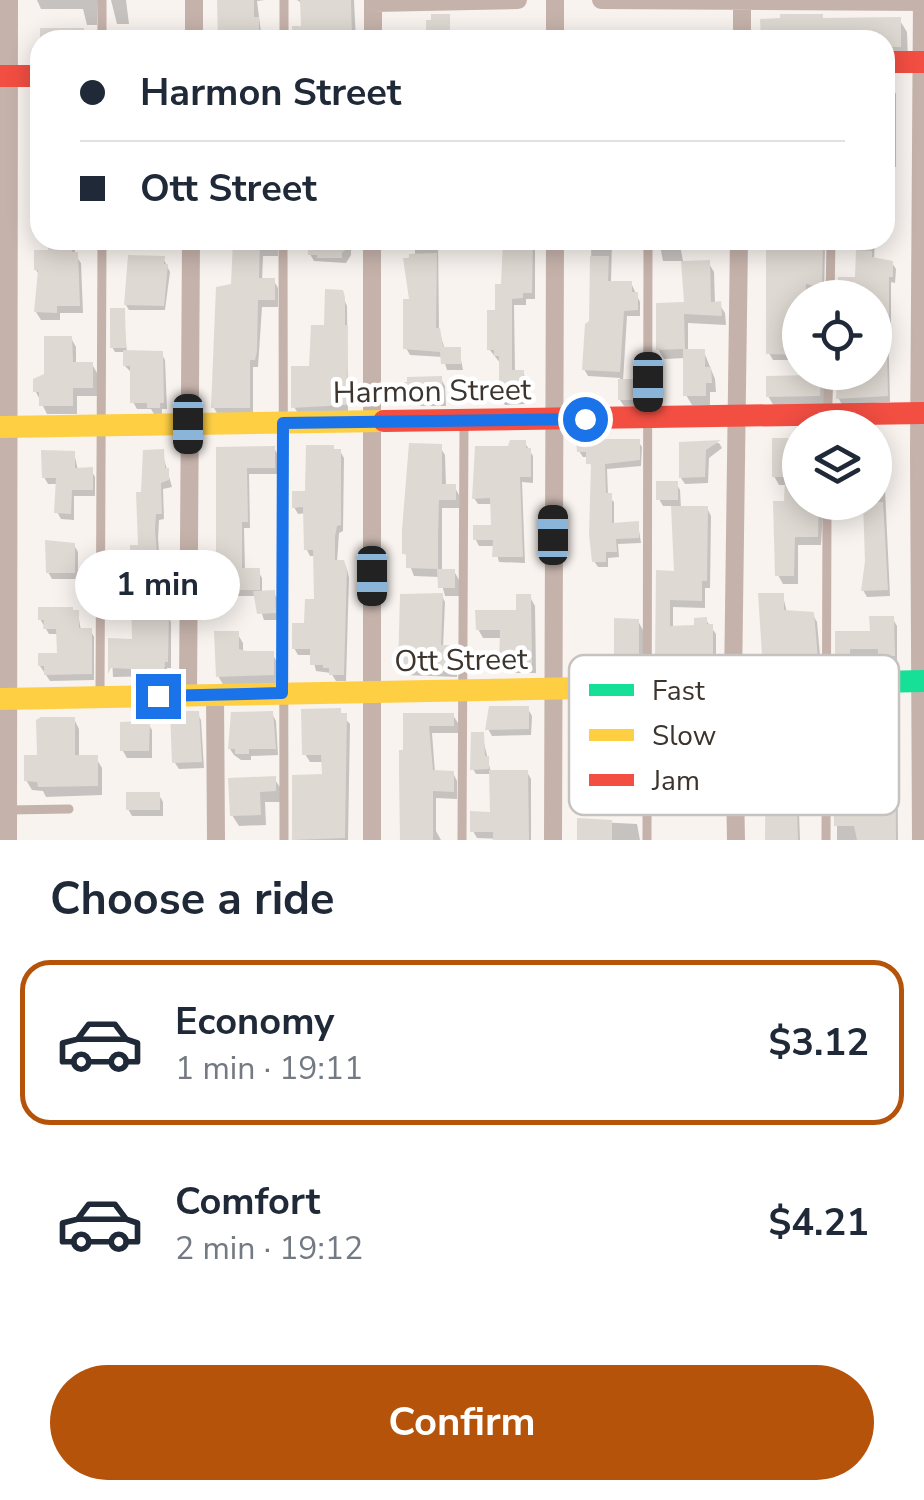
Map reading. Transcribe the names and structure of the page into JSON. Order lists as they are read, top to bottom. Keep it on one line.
{"streets":{"street":["Harmon Street","Ott Street"]},"legend":["Fast","Slow","Jam"],"page":{"banner":["Harmon Street","Ott Street"],"bubble":"1 min","heading":"Choose a ride","list":[{"name":"Economy","note":"1 min · 19:11","value":"$3.12"},{"name":"Comfort","note":"2 min · 19:12","value":"$4.21"}],"buttons":"Confirm"}}
